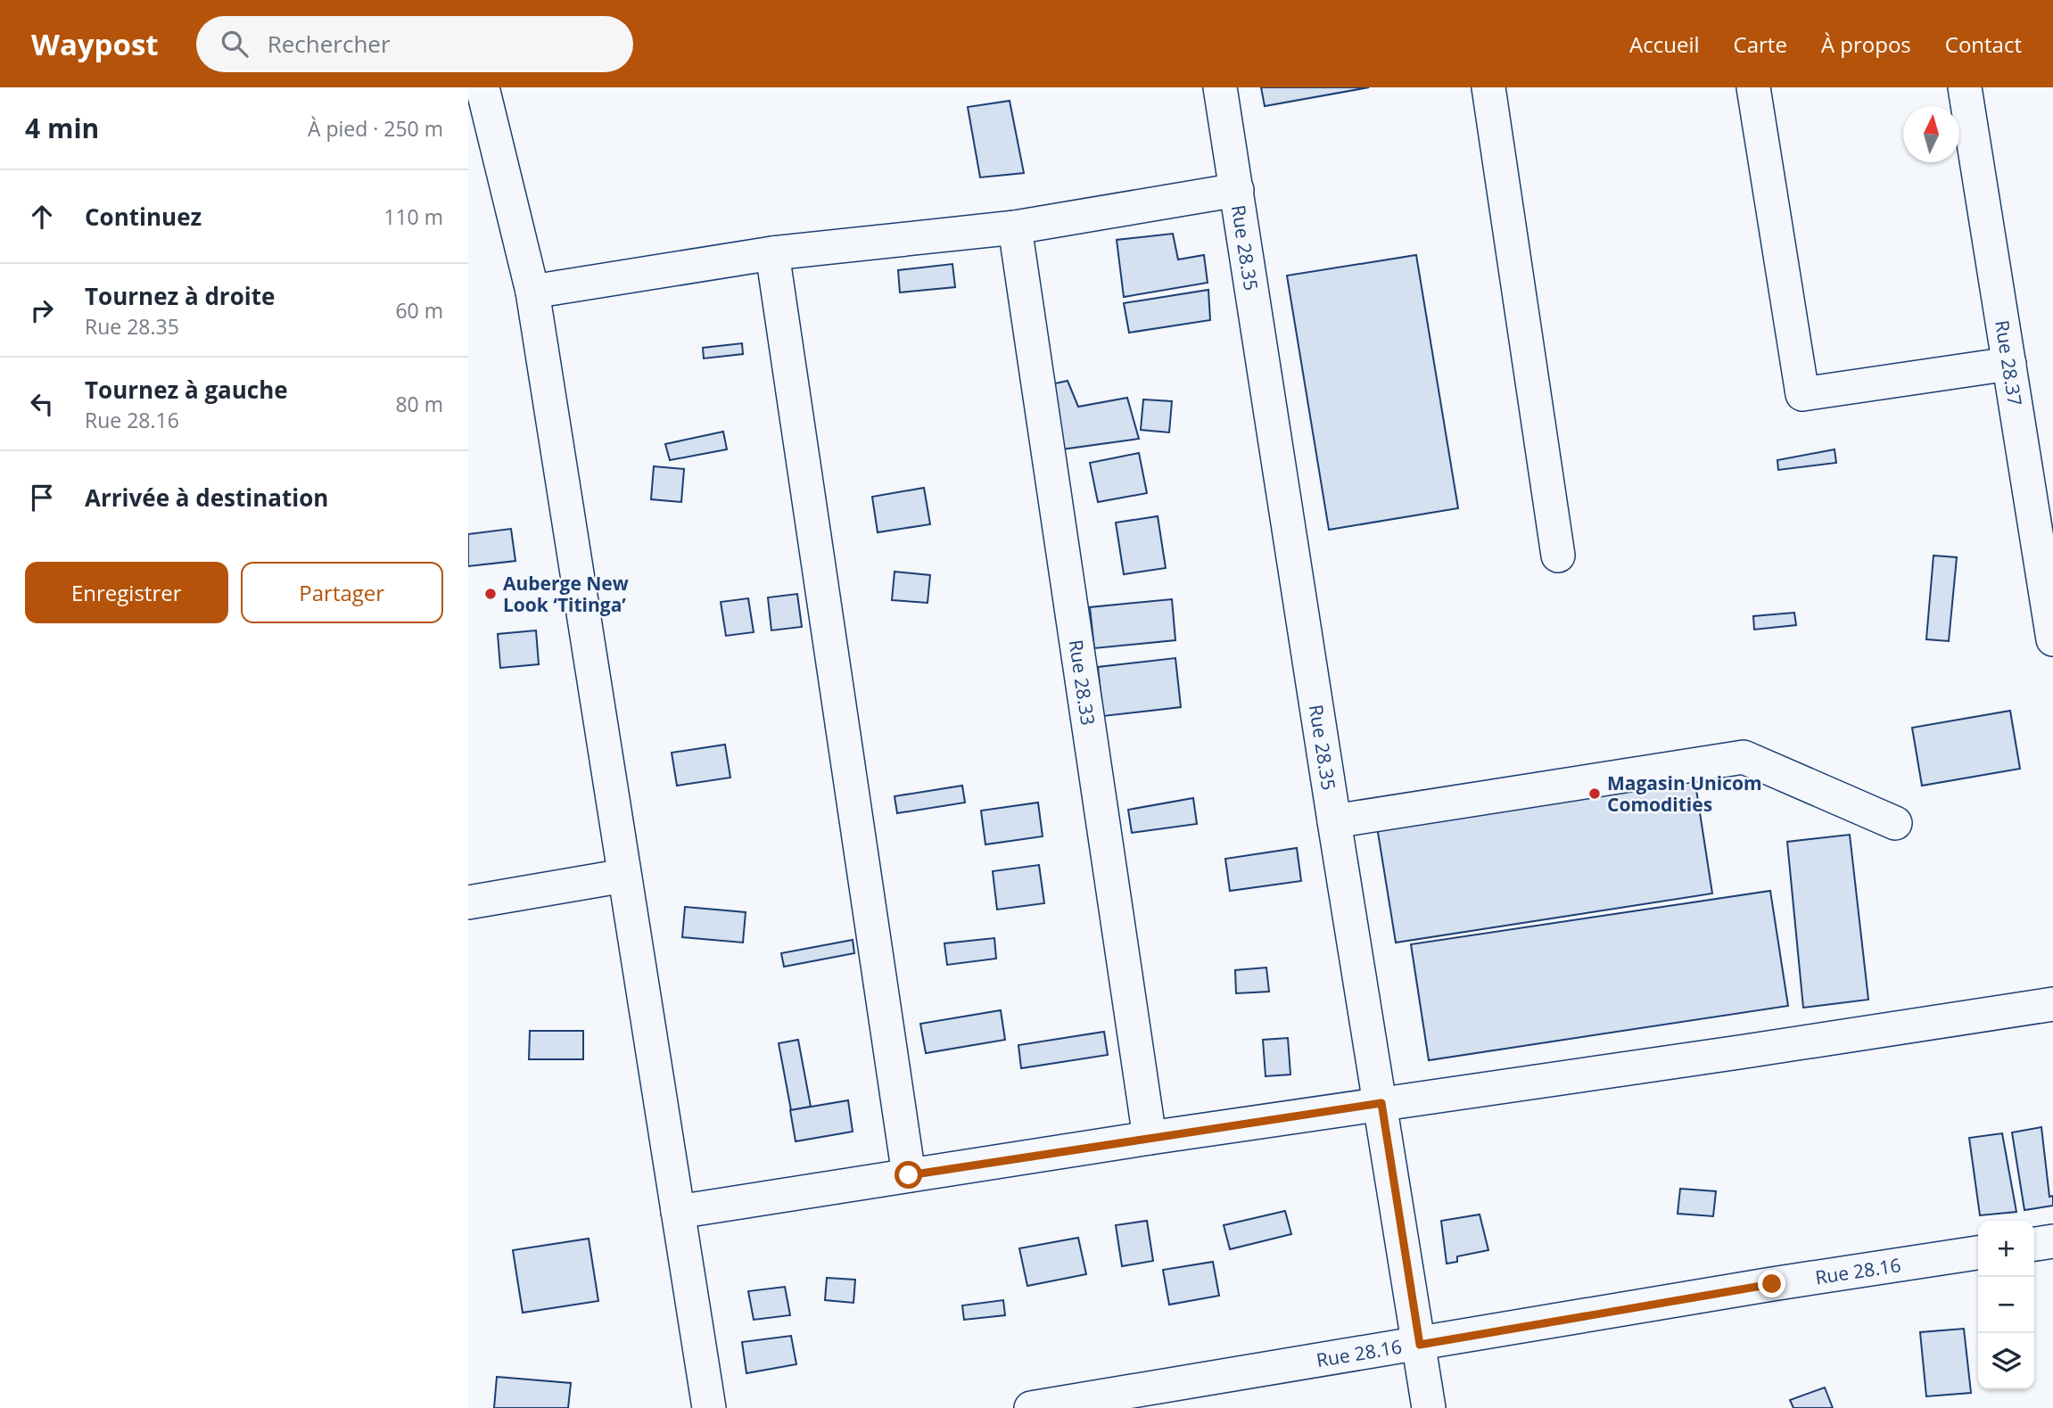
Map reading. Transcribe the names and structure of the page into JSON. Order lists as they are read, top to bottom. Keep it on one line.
{"streets":{"street":["Rue 28.35","Rue 28.37","Rue 28.33","Rue 28.16"]},"crossings":[["Rue 28.35","Rue 28.16"]],"places":["Auberge New Look ‘Titinga’","Magasin Unicom Comodities"],"north":"top","page":{"header":"Waypost","search":"Rechercher","nav":["Accueil","Carte","À propos","Contact"],"heading":["4 min","À pied · 250 m"],"list":[["Continuez","110 m"],["Tournez à droite","Rue 28.35","60 m"],["Tournez à gauche","Rue 28.16","80 m"],"Arrivée à destination"],"buttons":["Enregistrer","Partager"],"map_buttons":["+","−"]}}
